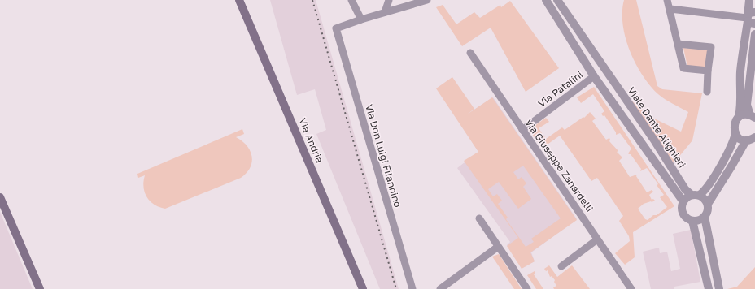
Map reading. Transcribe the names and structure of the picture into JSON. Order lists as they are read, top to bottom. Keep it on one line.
{"streets":{"main road":["Via Andria"],"street":["Via Patalini","Viale Dante Alighieri","Via Don Luigi Filannino","Via Giuseppe Zanardelli"]},"crossings":[["Via Patalini","Viale Dante Alighieri"],["Via Patalini","Via Giuseppe Zanardelli"]]}
